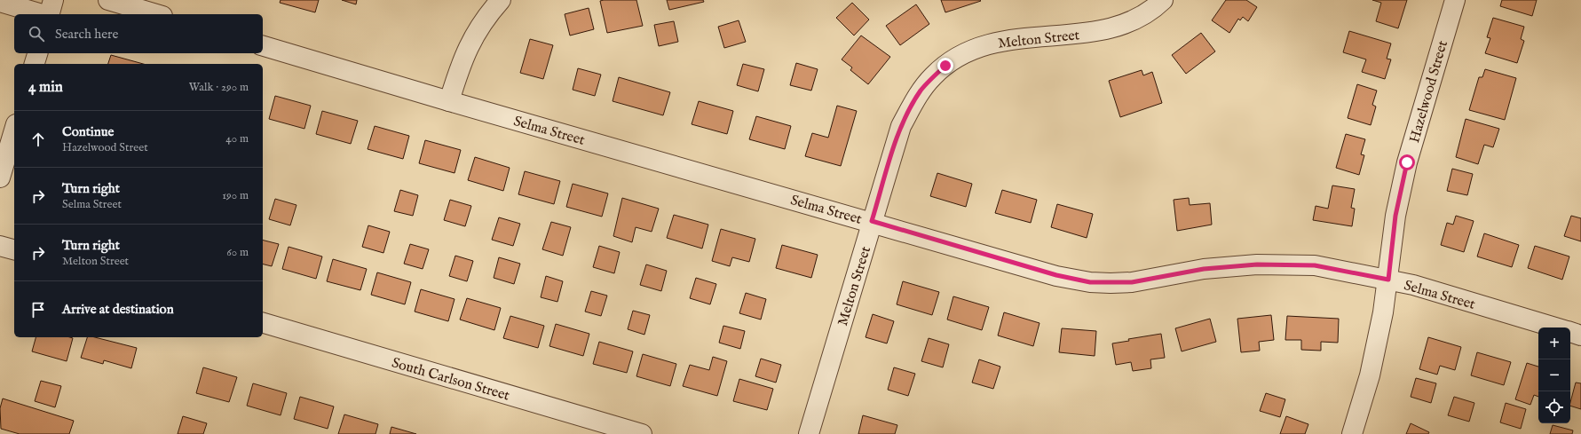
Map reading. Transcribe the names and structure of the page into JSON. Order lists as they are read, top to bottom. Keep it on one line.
{"streets":{"street":["Melton Street","Hazelwood Street","Selma Street","South Carlson Street"]},"crossings":[["Melton Street","Selma Street"],["Hazelwood Street","Selma Street"]],"page":{"search":"Search here","heading":["4 min","Walk · 290 m"],"list":[["Continue","Hazelwood Street","40 m"],["Turn right","Selma Street","190 m"],["Turn right","Melton Street","60 m"],"Arrive at destination"],"map_buttons":["+","−"]}}
